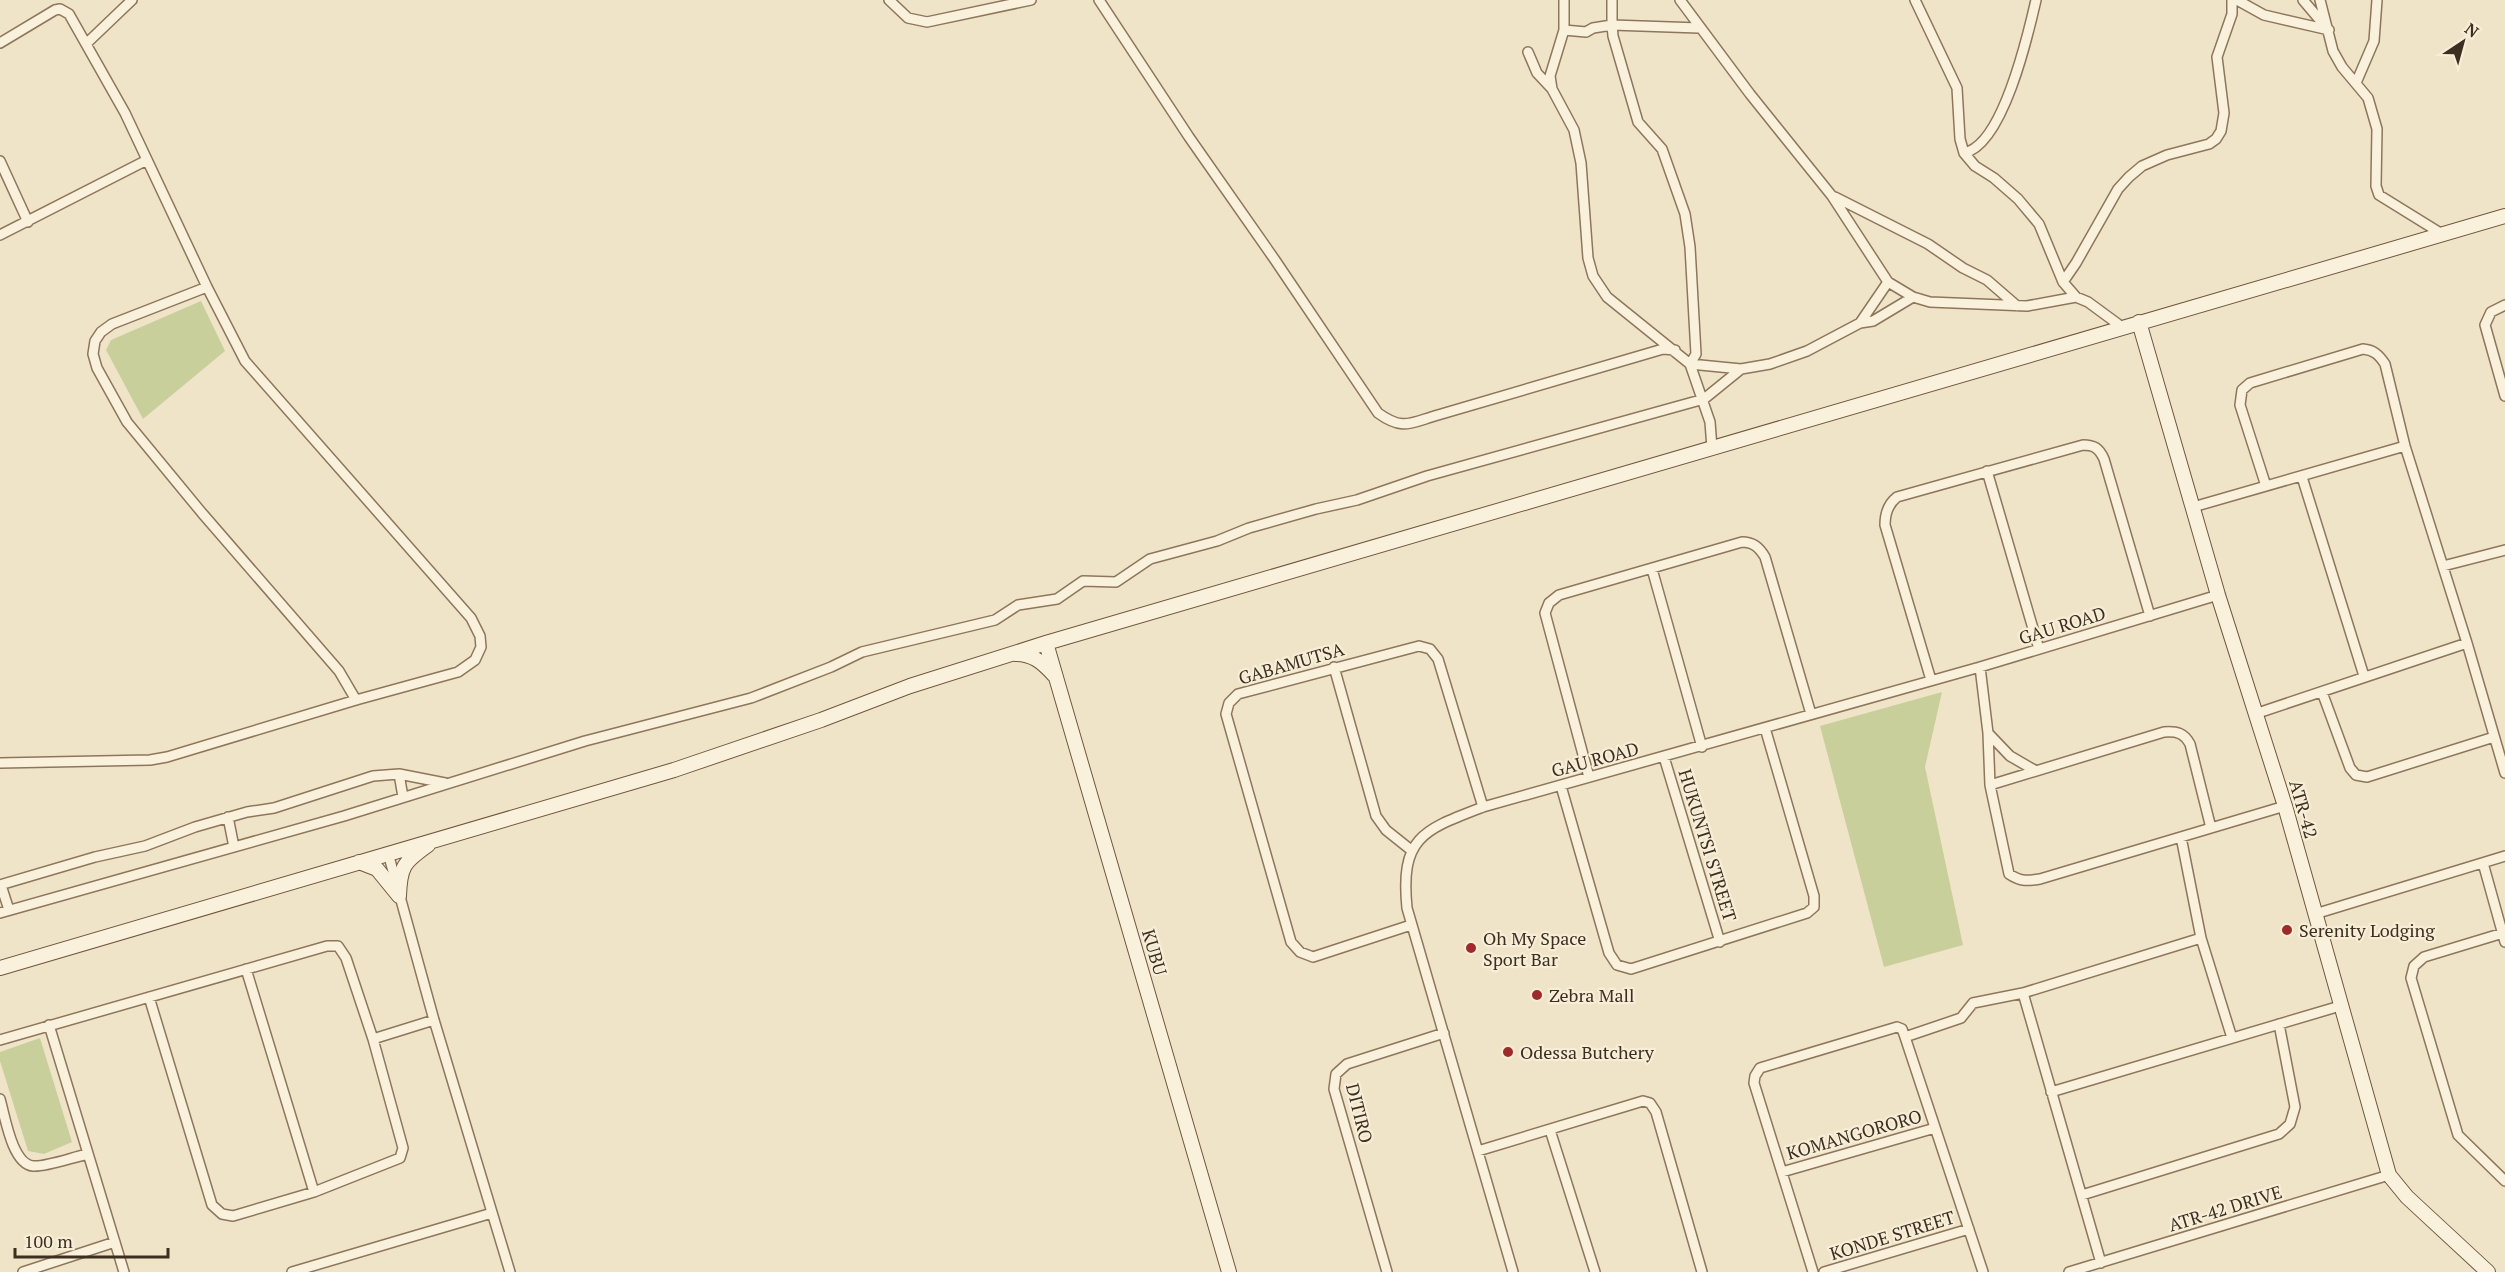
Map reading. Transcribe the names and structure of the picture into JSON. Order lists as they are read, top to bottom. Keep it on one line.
{"streets":{"main road":["ATR-42","KUBU"],"street":["GAU ROAD","GABAMUTSA","HUKUNTSI STREET","DITIRO","KOMANGORORO","ATR-42 DRIVE","KONDE STREET"]},"crossings":[["GAU ROAD","GABAMUTSA"],["GAU ROAD","ATR-42"],["GAU ROAD","HUKUNTSI STREET"],["ATR-42","ATR-42 DRIVE"]],"places":["Serenity Lodging","Oh My Space Sport Bar","Zebra Mall","Odessa Butchery"],"scale_bar":"100 m","north":"top right"}
